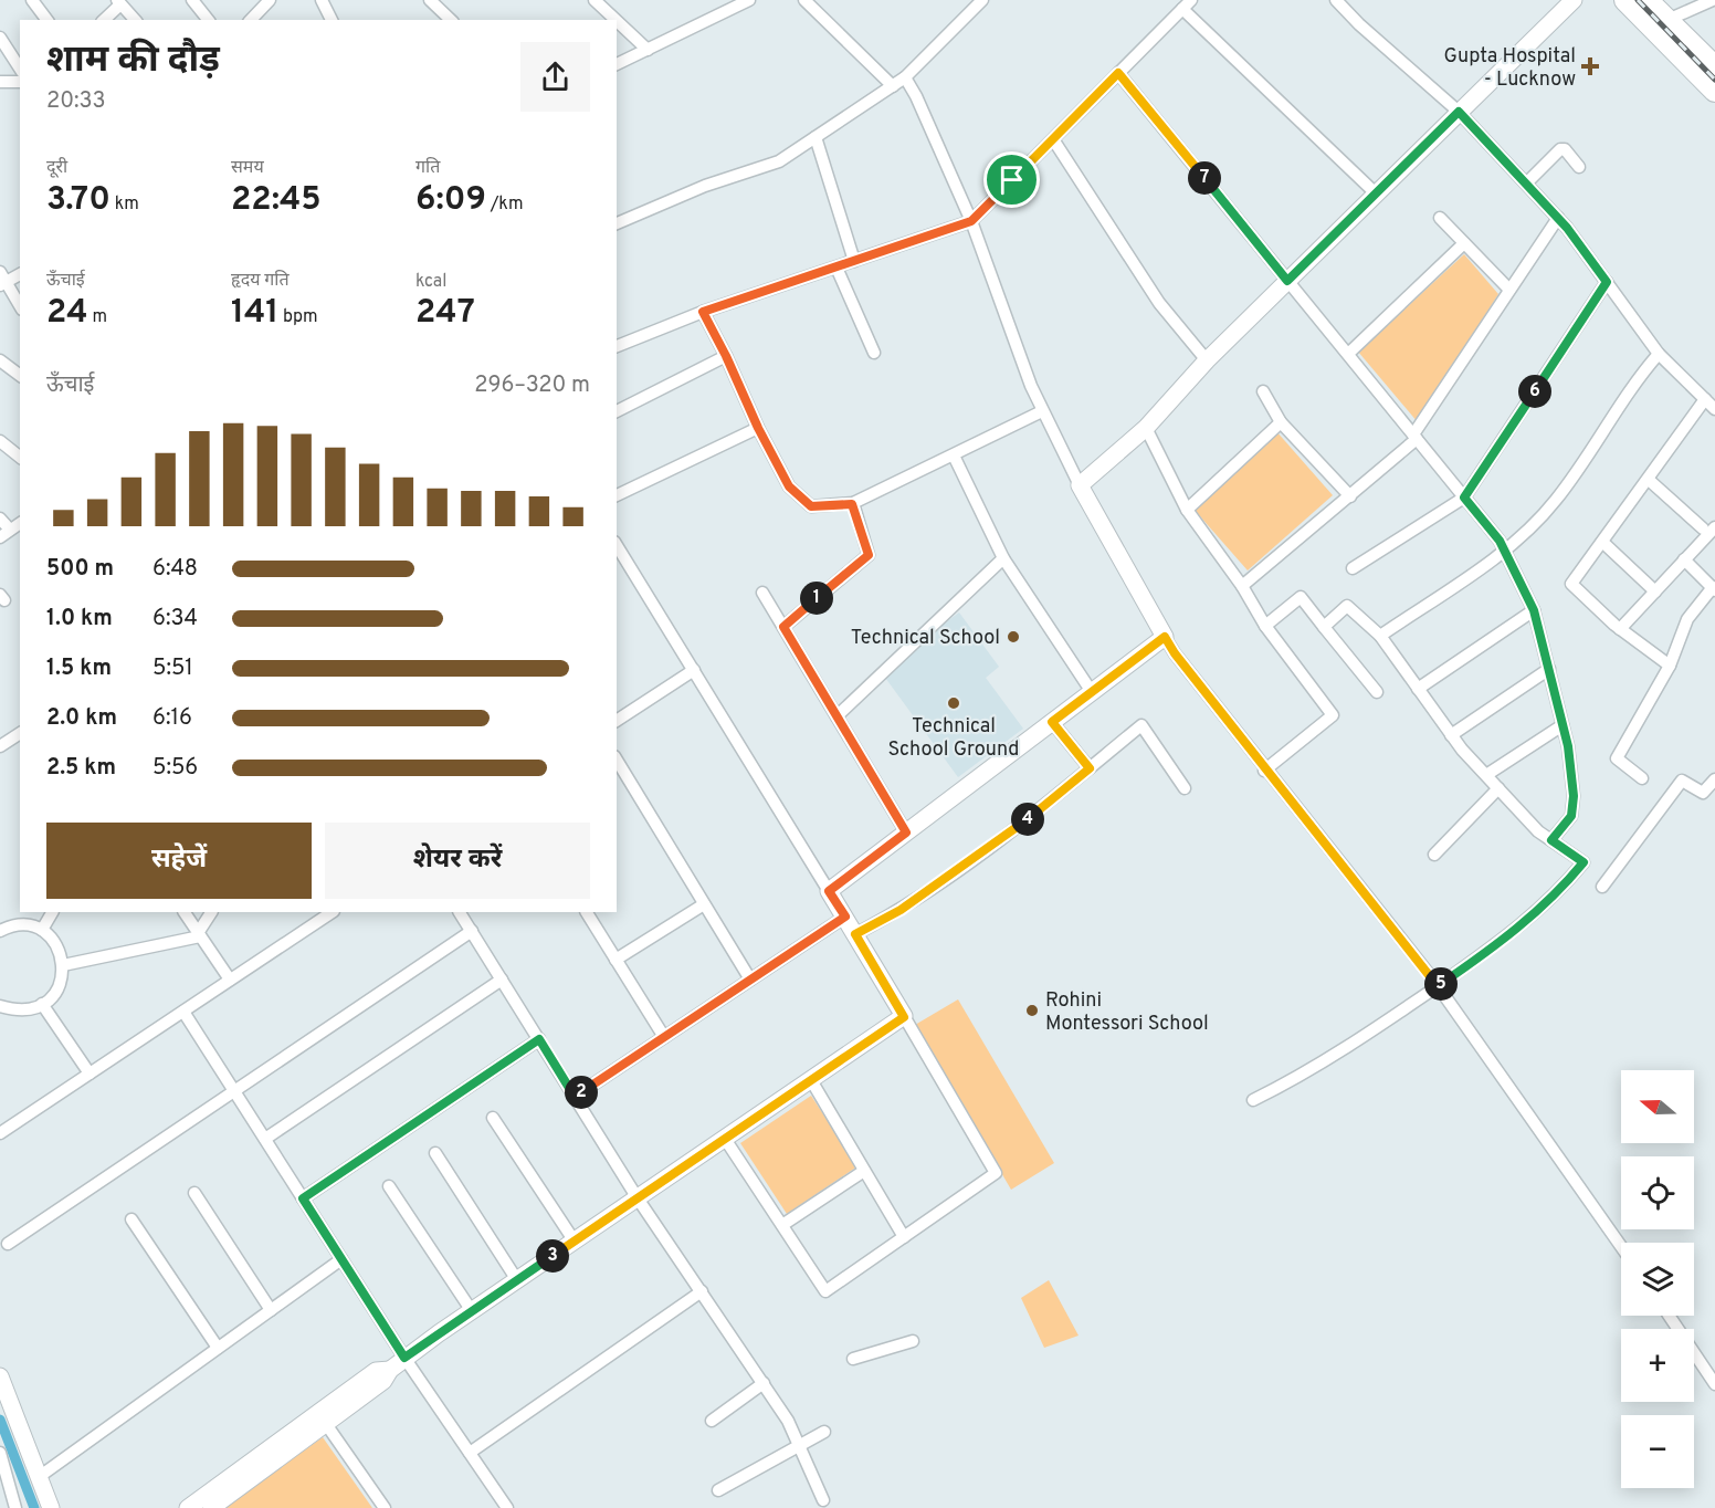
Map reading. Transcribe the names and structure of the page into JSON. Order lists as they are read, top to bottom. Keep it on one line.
{"places":{"health":["Gupta Hospital - Lucknow"],"other":["Technical School","Technical School Ground","Rohini Montessori School"]},"north":"left","page":{"heading":["शाम की दौड़","20:33"],"stats":[["दूरी","3.70 km"],["समय","22:45"],["गति","6:09 /km"],["ऊँचाई","24 m"],["हृदय गति","141 bpm"],["kcal","247"]],"pins":["7","6","1","4","5","2","3"],"chart":["ऊँचाई","296–320 m"],"list":[{"name":"500 m","note":"6:48"},{"name":"1.0 km","note":"6:34"},{"name":"1.5 km","note":"5:51"},{"name":"2.0 km","note":"6:16"},{"name":"2.5 km","note":"5:56"}],"buttons":["सहेजें","शेयर करें"],"map_buttons":["+","−"]}}
